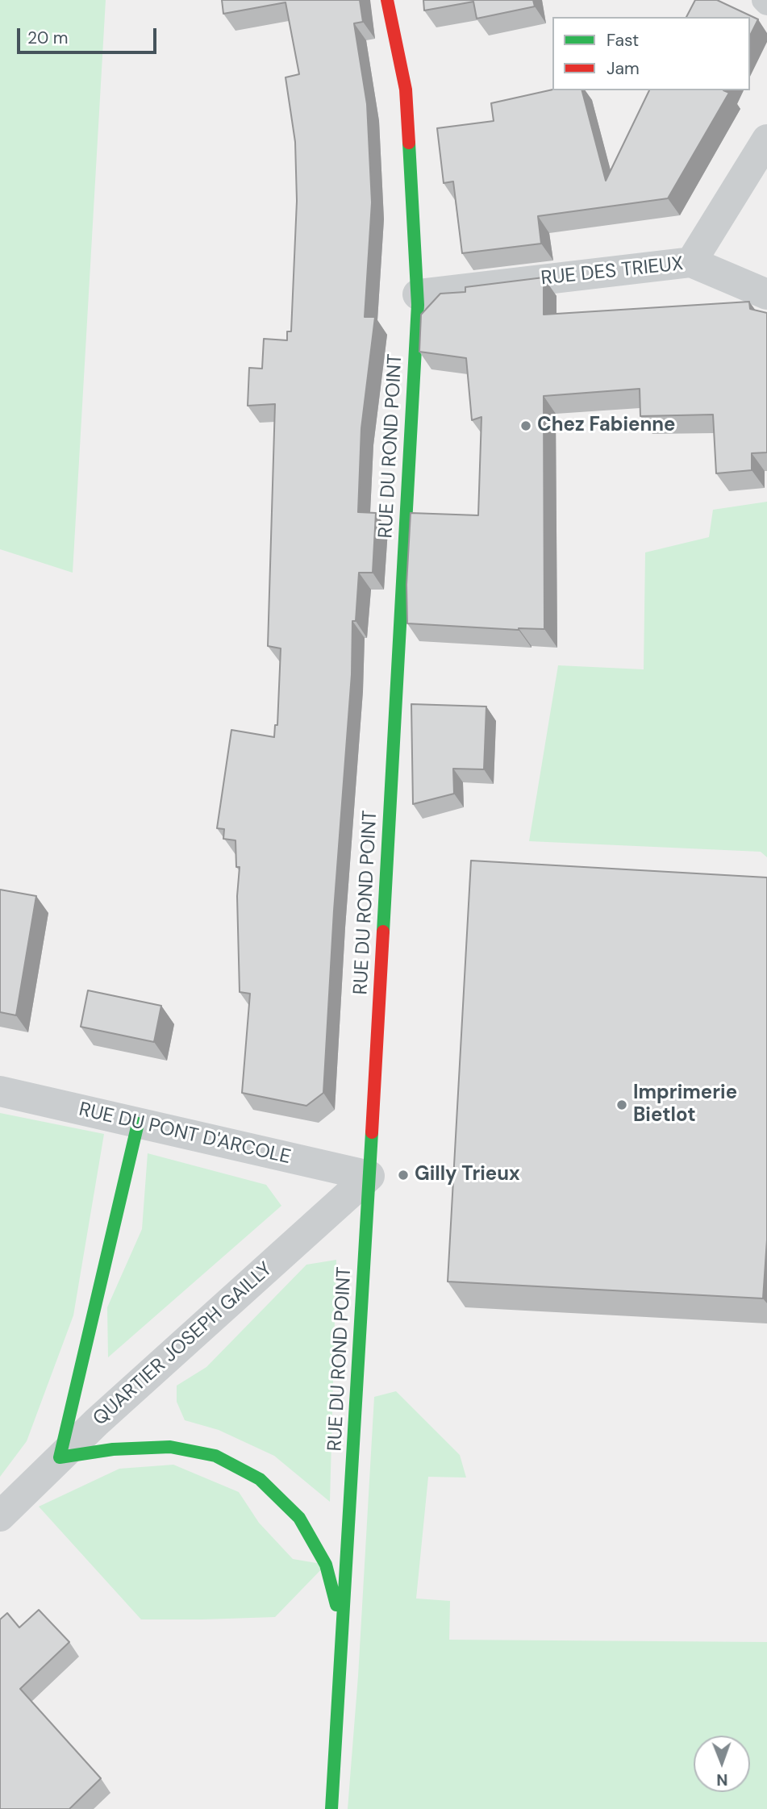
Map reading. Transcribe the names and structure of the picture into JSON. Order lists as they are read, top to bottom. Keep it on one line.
{"streets":{"street":["RUE DES TRIEUX","RUE DU ROND POINT","RUE DU PONT D'ARCOLE","QUARTIER JOSEPH GAILLY"]},"crossings":[["RUE DES TRIEUX","RUE DU ROND POINT"],["RUE DU ROND POINT","RUE DU PONT D'ARCOLE"],["RUE DU ROND POINT","QUARTIER JOSEPH GAILLY"],["RUE DU PONT D'ARCOLE","QUARTIER JOSEPH GAILLY"]],"places":["Chez Fabienne","Imprimerie Bietlot","Gilly Trieux"],"legend":["Fast","Jam"],"scale_bar":"20 m","north":"bottom"}
